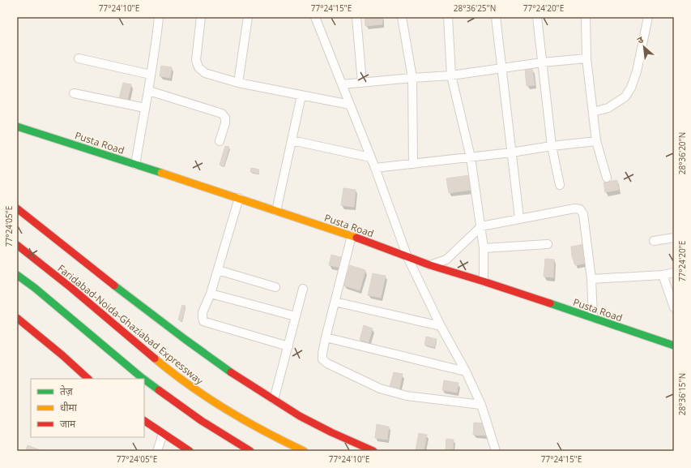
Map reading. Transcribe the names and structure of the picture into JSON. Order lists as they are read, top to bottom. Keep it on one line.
{"streets":{"street":["Pusta Road","Faridabad-Noida-Ghaziabad Expressway"]},"legend":["तेज़","धीमा","जाम"],"north":"top left","coordinates":["77°24'10\"E","77°24'15\"E","28°36'25\"N","77°24'20\"E","28°36'20\"N","77°24'05\"E","28°36'15\"N"]}
